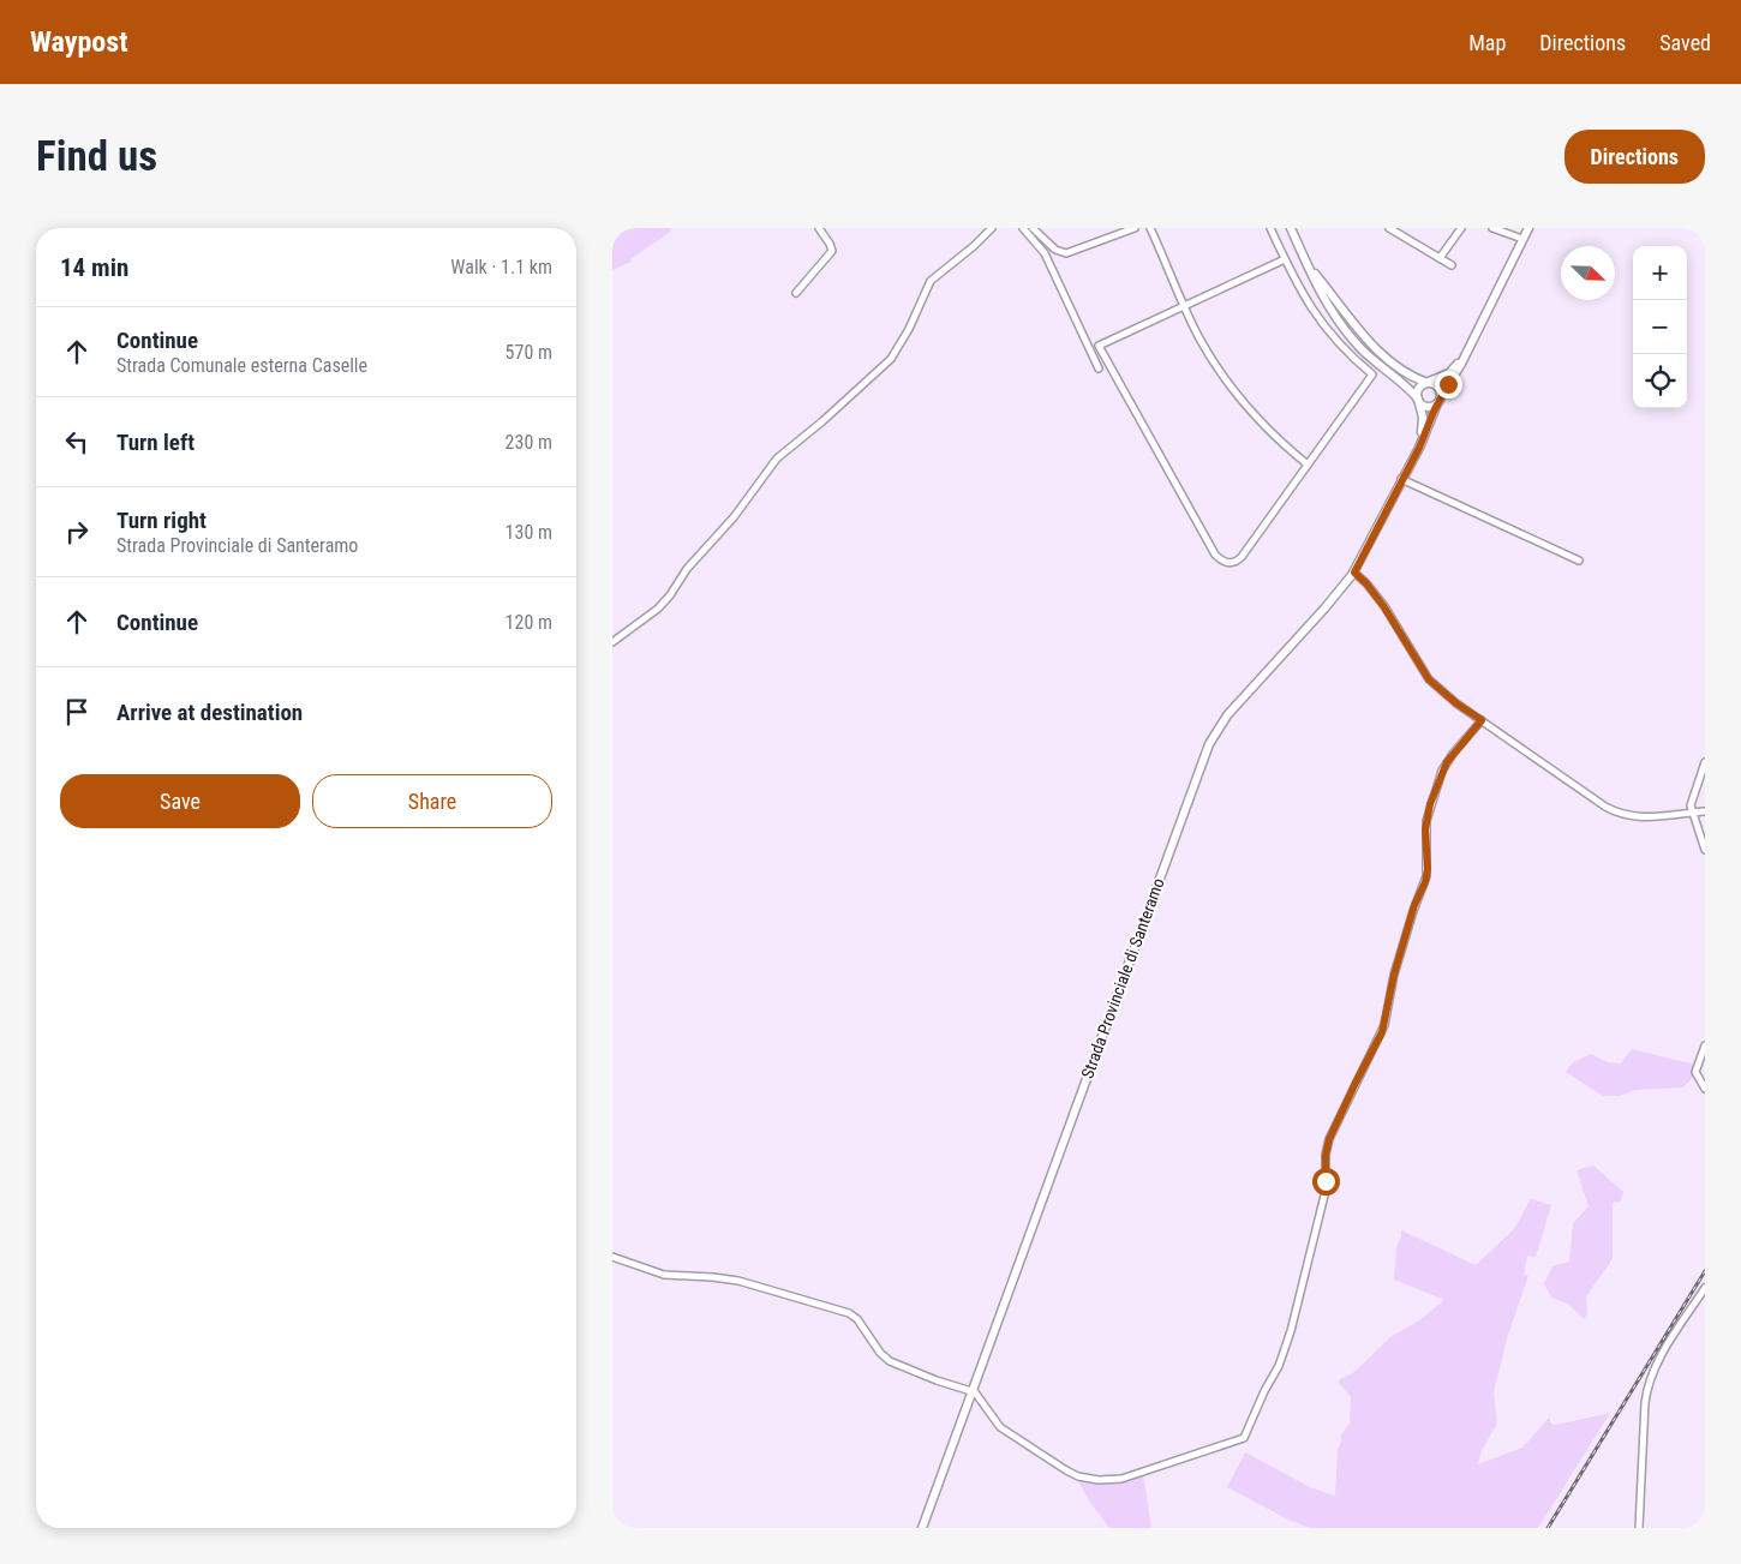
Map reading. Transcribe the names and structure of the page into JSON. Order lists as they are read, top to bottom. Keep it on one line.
{"streets":{"main road":["Strada Provinciale di Santeramo"]},"north":"bottom right","page":{"header":"Waypost","nav":["Map","Directions","Saved"],"buttons":["Directions",["Save","Share"]],"title":"Find us","heading":["14 min","Walk · 1.1 km"],"map_buttons":["+","−"],"list":[["Continue","Strada Comunale esterna Caselle","570 m"],["Turn left","230 m"],["Turn right","Strada Provinciale di Santeramo","130 m"],["Continue","120 m"],"Arrive at destination"]}}
